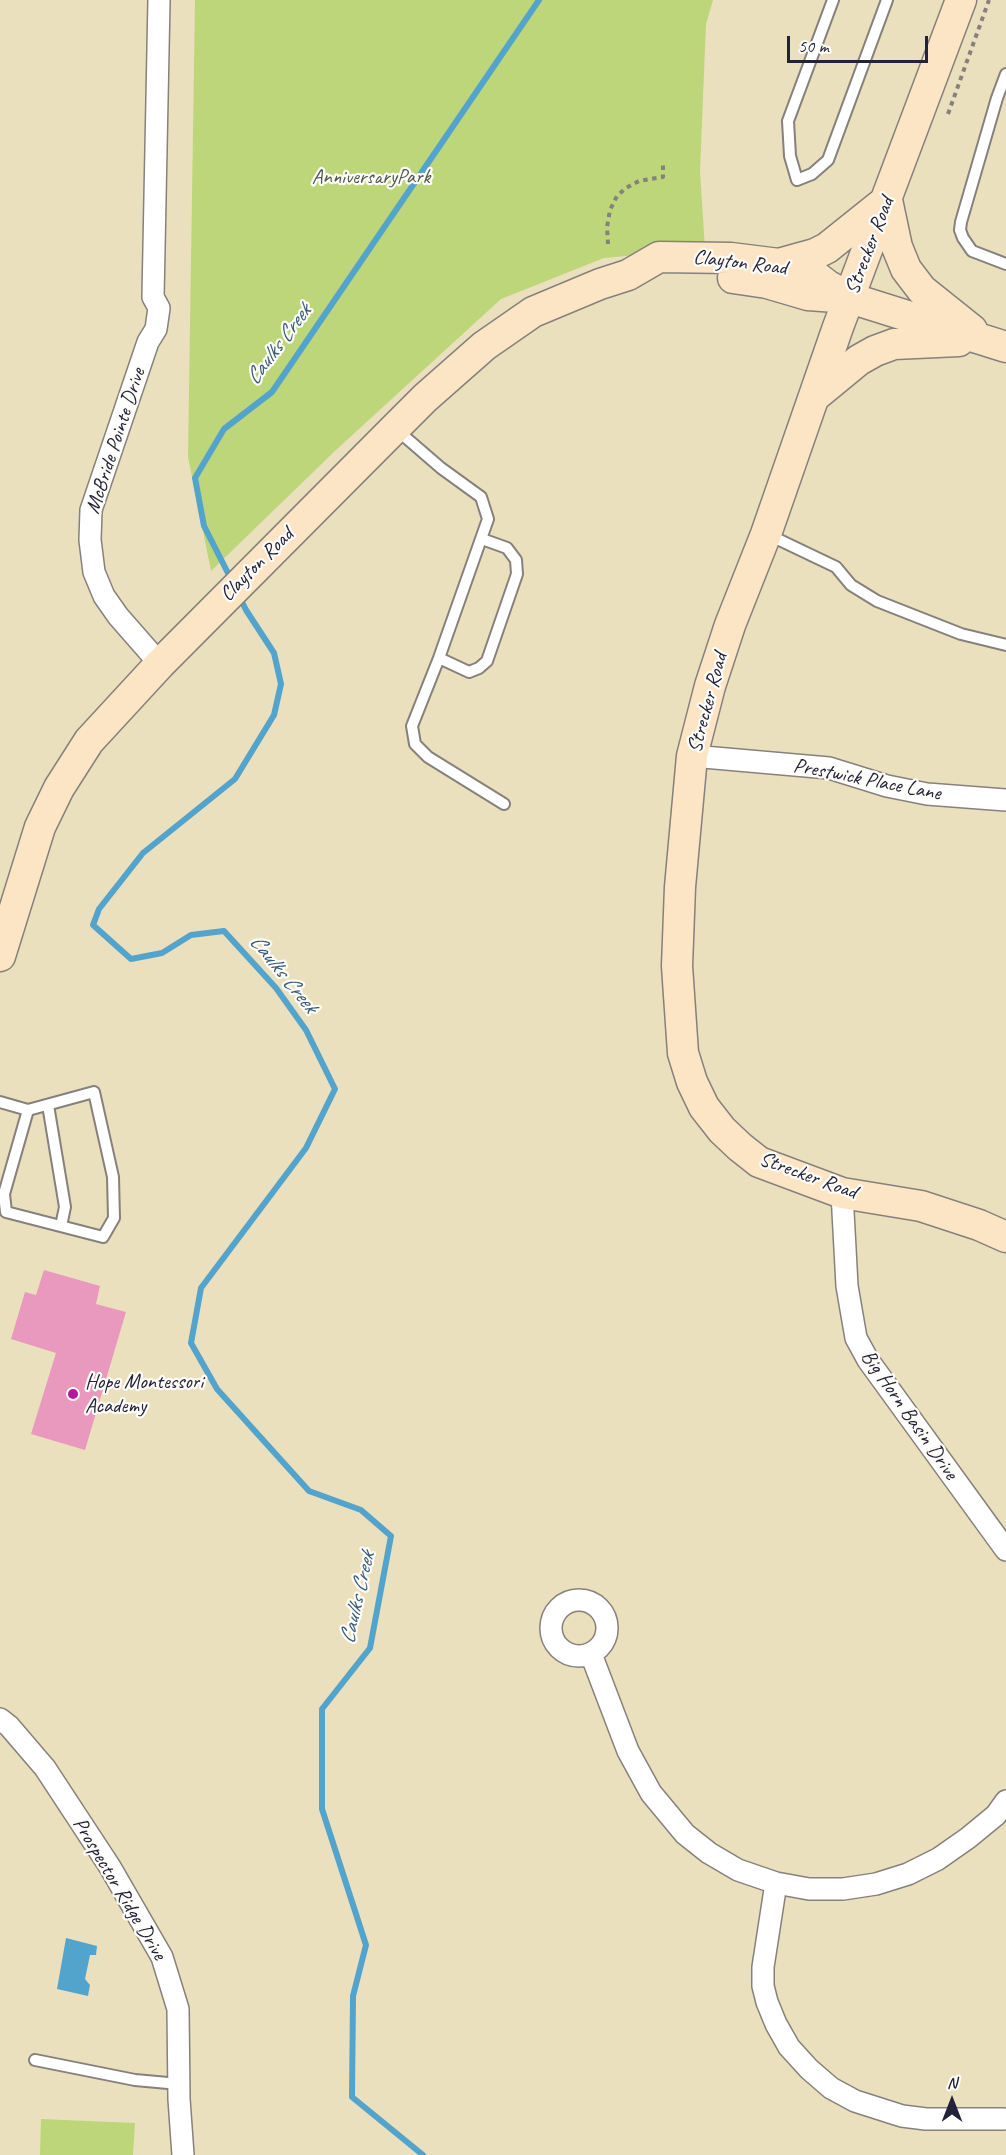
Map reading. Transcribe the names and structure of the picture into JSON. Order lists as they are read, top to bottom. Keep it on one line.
{"streets":{"main road":["Strecker Road","Clayton Road"],"street":["McBride Pointe Drive","Prestwick Place Lane","Big Horn Basin Drive","Prospector Ridge Drive"]},"crossings":[["Strecker Road","Clayton Road"],["Strecker Road","Prestwick Place Lane"],["Strecker Road","Big Horn Basin Drive"],["Clayton Road","McBride Pointe Drive"]],"water":["Caulks Creek"],"parks":["AnniversaryPark"],"places":["Hope Montessori Academy"],"scale_bar":"50 m","north":"top"}
